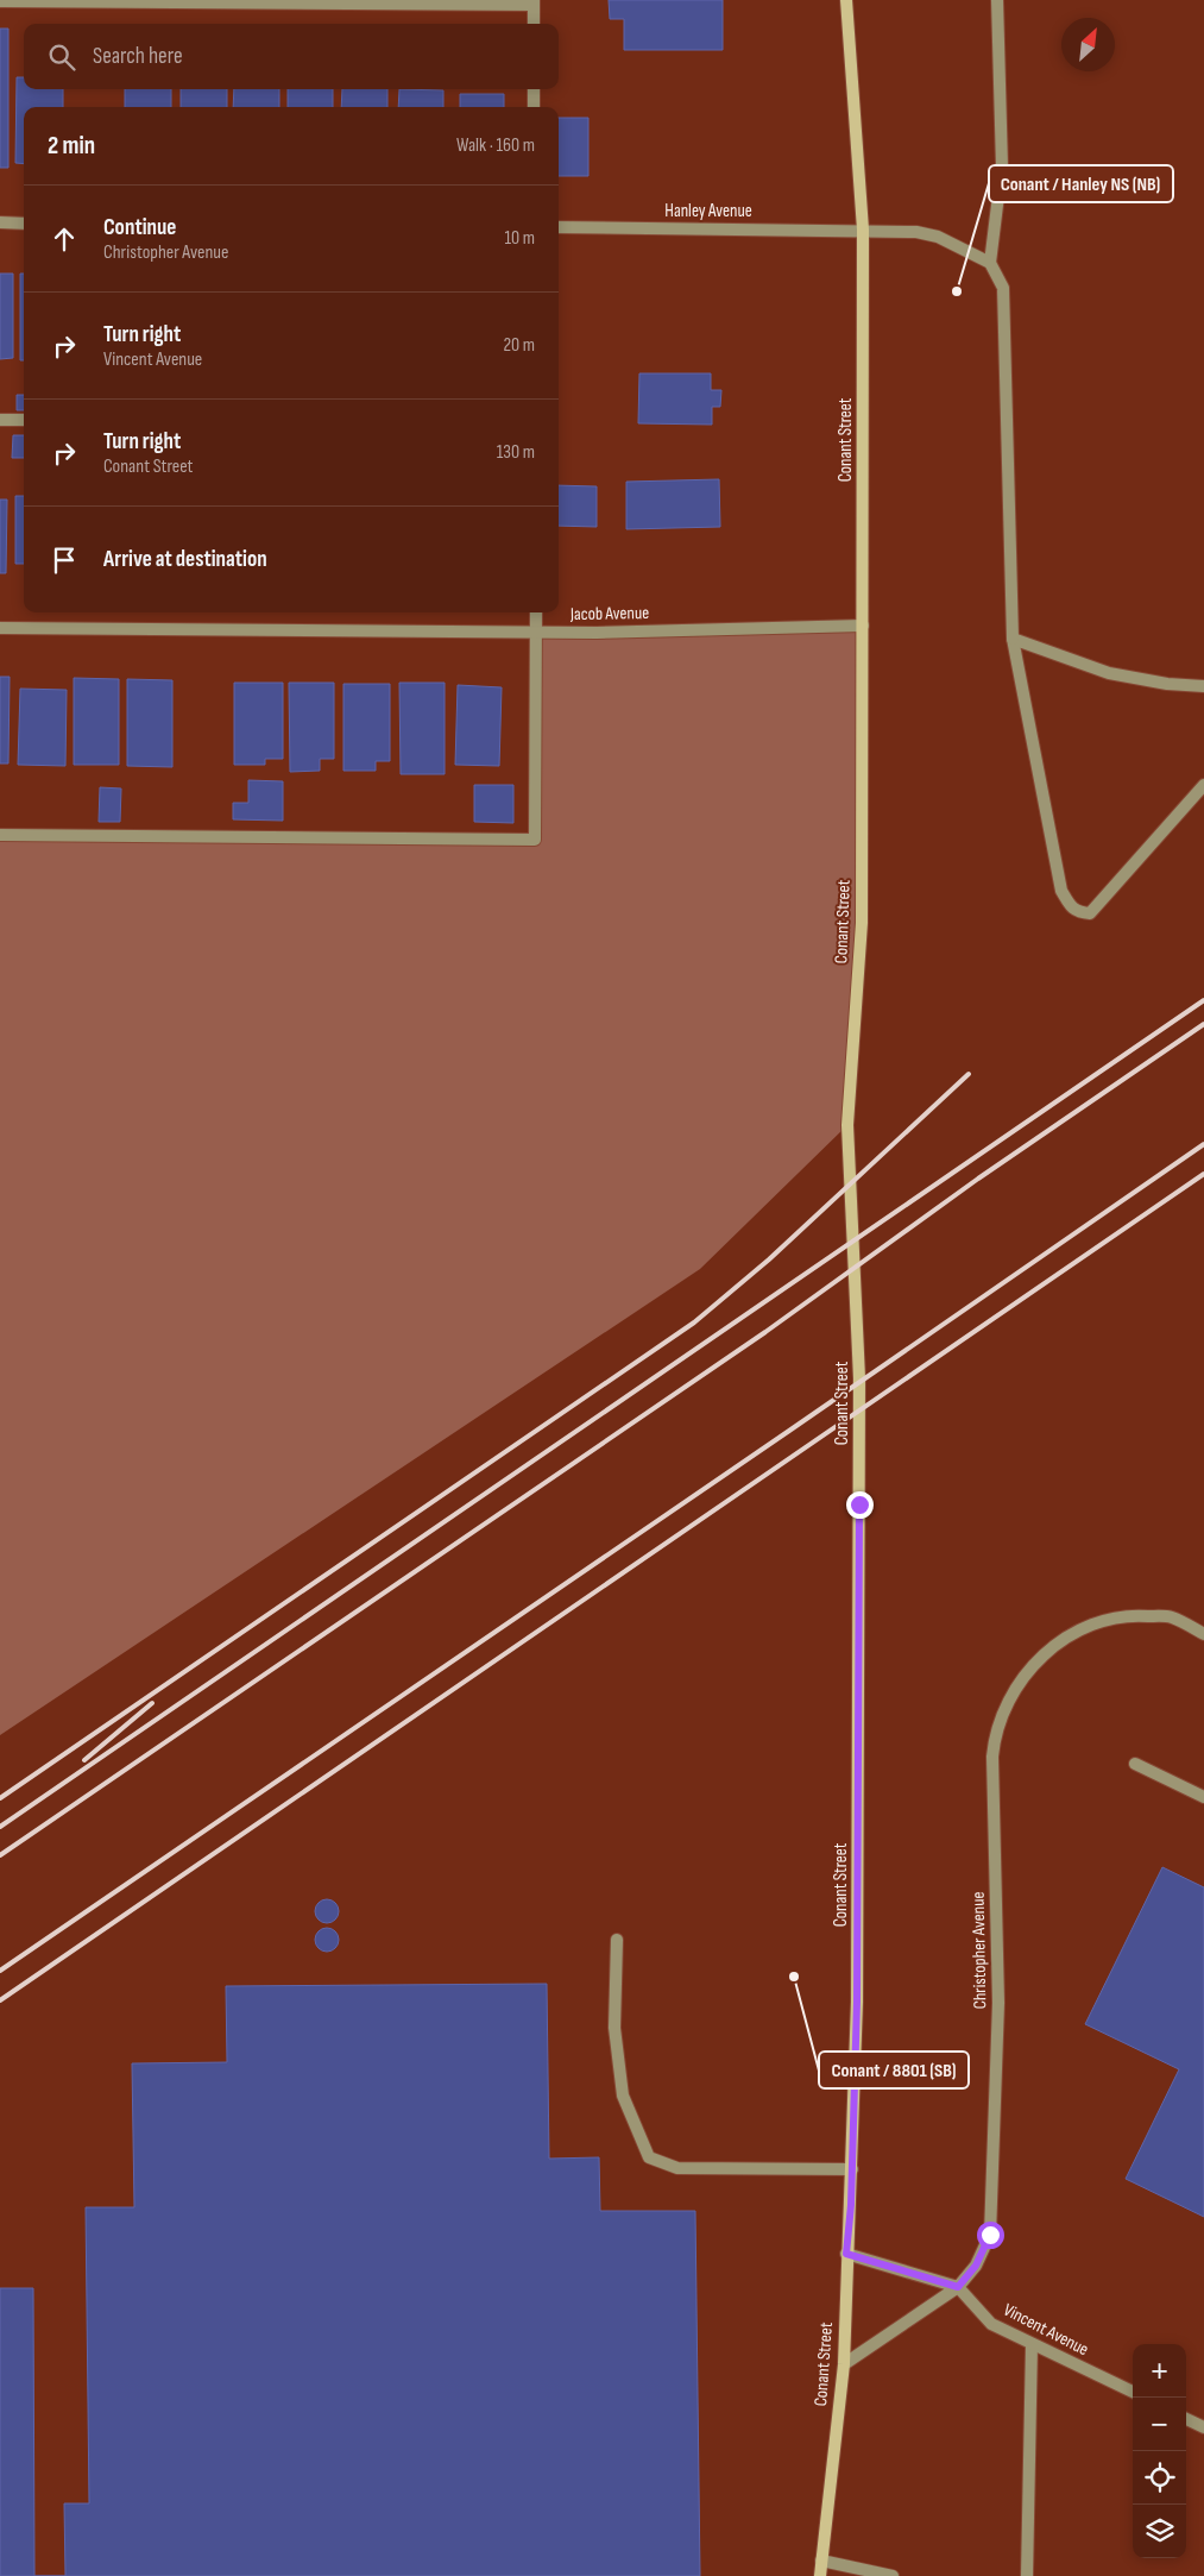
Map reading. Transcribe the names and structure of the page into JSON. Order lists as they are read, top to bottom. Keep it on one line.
{"streets":{"main road":["Conant Street"],"street":["Hanley Avenue","Jacob Avenue","Christopher Avenue","Vincent Avenue"]},"crossings":[["Hanley Avenue","Conant Street"],["Conant Street","Jacob Avenue"],["Conant Street","Christopher Avenue"],["Christopher Avenue","Vincent Avenue"]],"places":["Conant / Hanley NS (NB)","Conant / 8801 (SB)"],"north":"top right","page":{"search":"Search here","heading":["2 min","Walk · 160 m"],"list":[["Continue","Christopher Avenue","10 m"],["Turn right","Vincent Avenue","20 m"],["Turn right","Conant Street","130 m"],"Arrive at destination"],"map_buttons":["+","−"]}}
